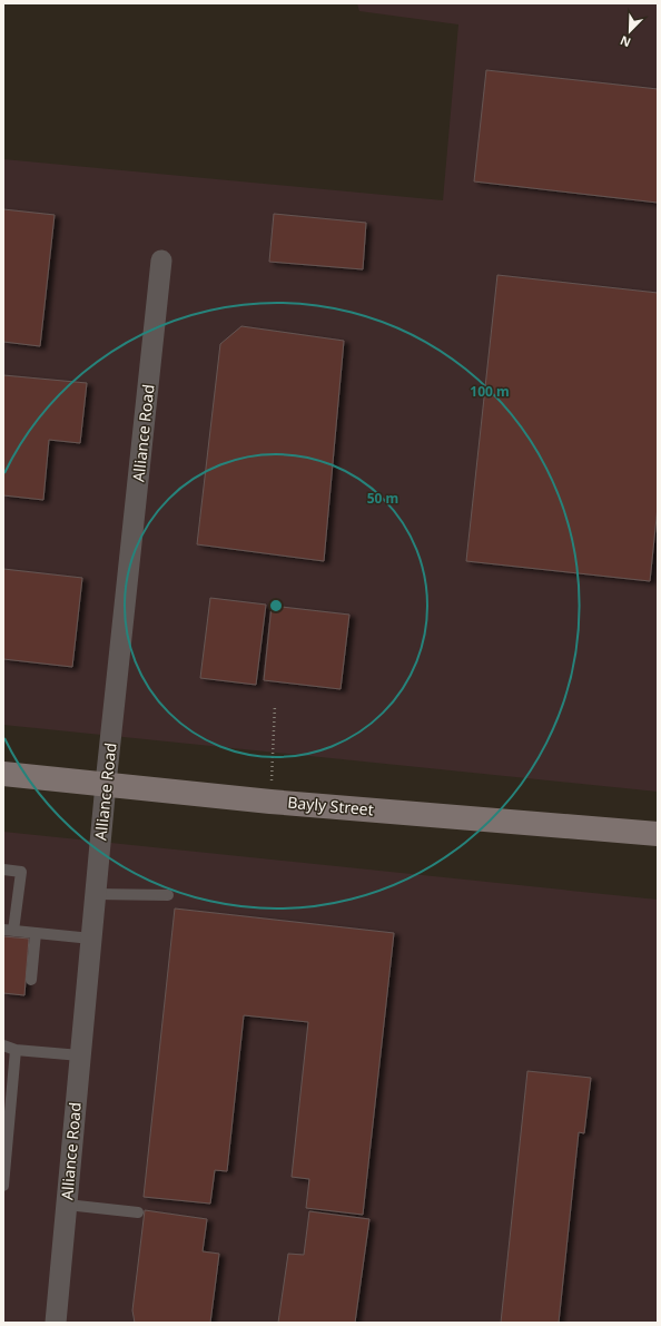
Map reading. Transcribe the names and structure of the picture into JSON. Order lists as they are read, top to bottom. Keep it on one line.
{"streets":{"main road":["Bayly Street"],"street":["Alliance Road"]},"crossings":[["Alliance Road","Bayly Street"]],"north":"bottom left","rings":["100 m","50 m"]}
